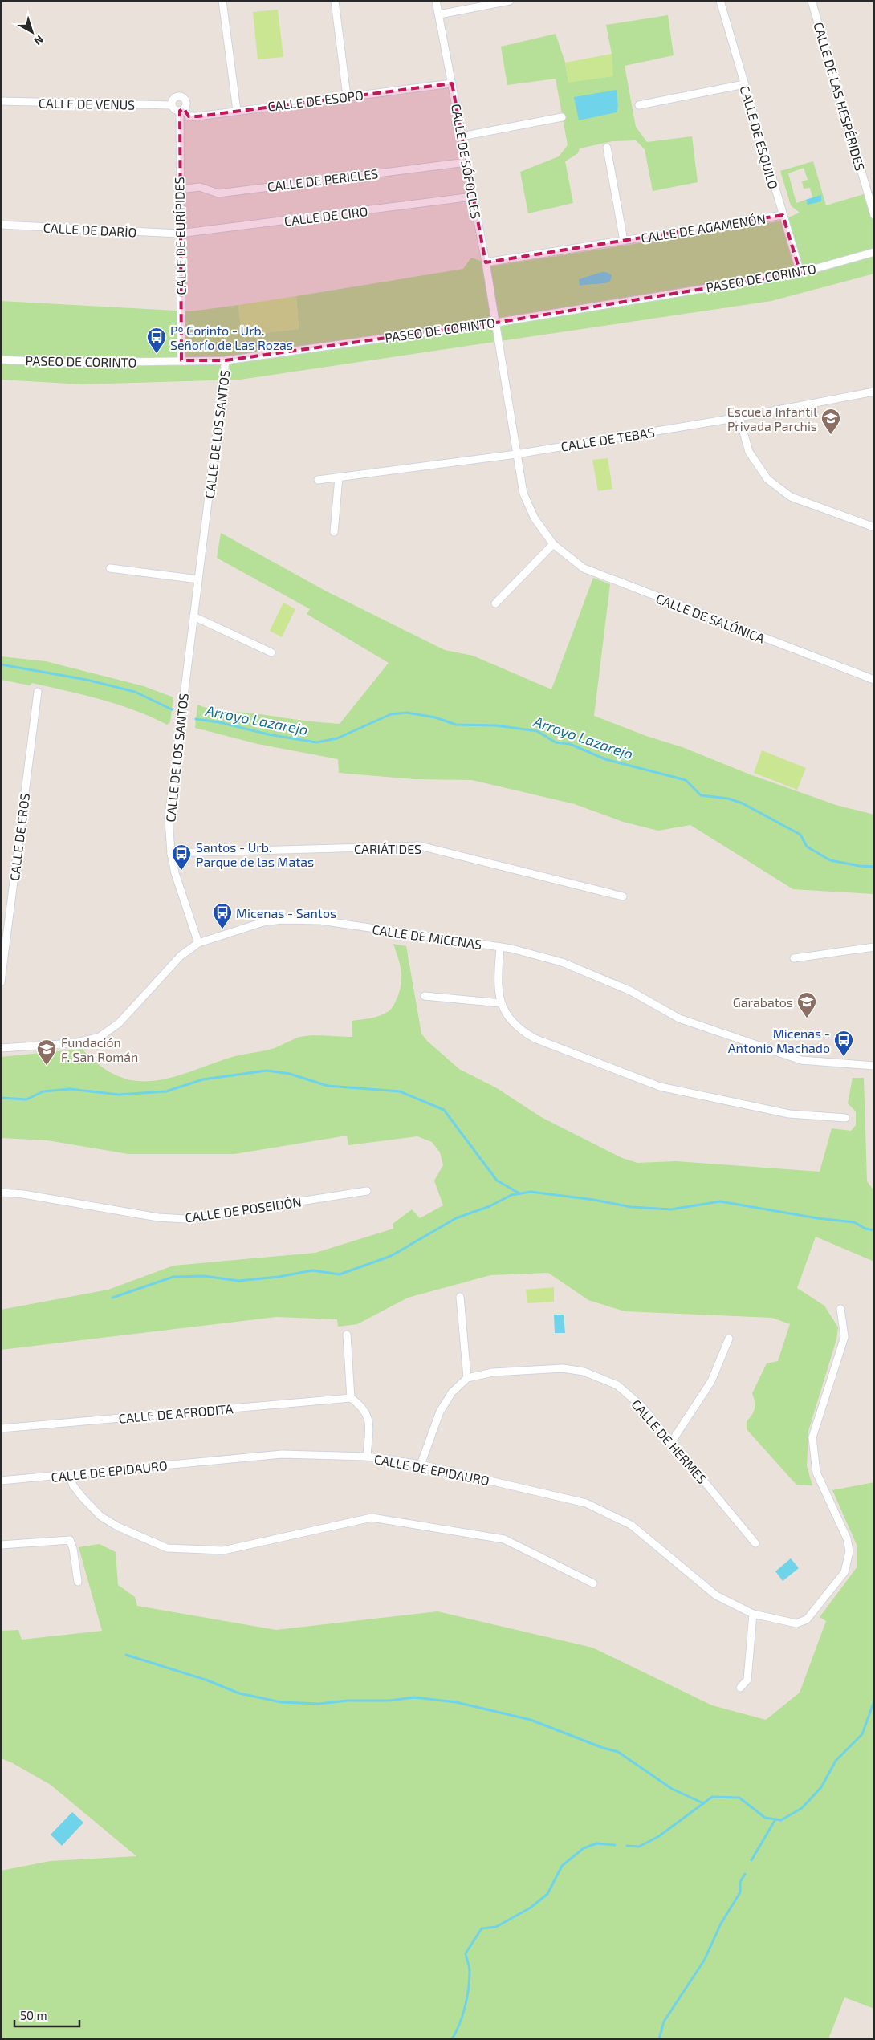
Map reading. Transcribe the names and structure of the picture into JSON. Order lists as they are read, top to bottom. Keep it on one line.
{"streets":{"street":["CALLE DE LAS HESPÉRIDES","CALLE DE ESOPO","CALLE DE VENUS","CALLE DE ESQUILO","CALLE DE SÓFOCLES","CALLE DE PERICLES","CALLE DE CIRO","CALLE DE AGAMENÓN","CALLE DE DARÍO","CALLE DE EURÍPIDES","PASEO DE CORINTO","CALLE DE LOS SANTOS","CALLE DE TEBAS","CALLE DE SALÓNICA","CALLE DE EROS","CARIÁTIDES","CALLE DE MICENAS","CALLE DE POSEIDÓN","CALLE DE AFRODITA","CALLE DE HERMES","CALLE DE EPIDAURO"]},"crossings":[["CALLE DE ESOPO","CALLE DE VENUS"],["CALLE DE ESOPO","CALLE DE SÓFOCLES"],["CALLE DE ESOPO","CALLE DE EURÍPIDES"],["CALLE DE VENUS","CALLE DE EURÍPIDES"],["CALLE DE ESQUILO","CALLE DE AGAMENÓN"],["CALLE DE ESQUILO","PASEO DE CORINTO"],["CALLE DE SÓFOCLES","CALLE DE PERICLES"],["CALLE DE SÓFOCLES","CALLE DE CIRO"],["CALLE DE SÓFOCLES","CALLE DE AGAMENÓN"],["CALLE DE SÓFOCLES","PASEO DE CORINTO"],["CALLE DE SÓFOCLES","CALLE DE SALÓNICA"],["CALLE DE PERICLES","CALLE DE EURÍPIDES"],["CALLE DE CIRO","CALLE DE DARÍO"],["CALLE DE CIRO","CALLE DE EURÍPIDES"],["CALLE DE DARÍO","CALLE DE EURÍPIDES"],["CALLE DE EURÍPIDES","PASEO DE CORINTO"],["PASEO DE CORINTO","CALLE DE LOS SANTOS"],["PASEO DE CORINTO","CALLE DE SALÓNICA"],["CALLE DE LOS SANTOS","CARIÁTIDES"],["CALLE DE LOS SANTOS","CALLE DE MICENAS"],["CALLE DE TEBAS","CALLE DE SALÓNICA"]],"water":["Arroyo Lazarejo"],"places":{"bus stop":["Pº Corinto - Urb. Señorío de Las Rozas","Santos - Urb. Parque de las Matas","Micenas - Santos","Micenas - Antonio Machado"],"school or university":["Escuela Infantil Privada Parchis","Garabatos","Fundación F. San Román"]},"scale_bar":"50 m","north":"bottom right"}
